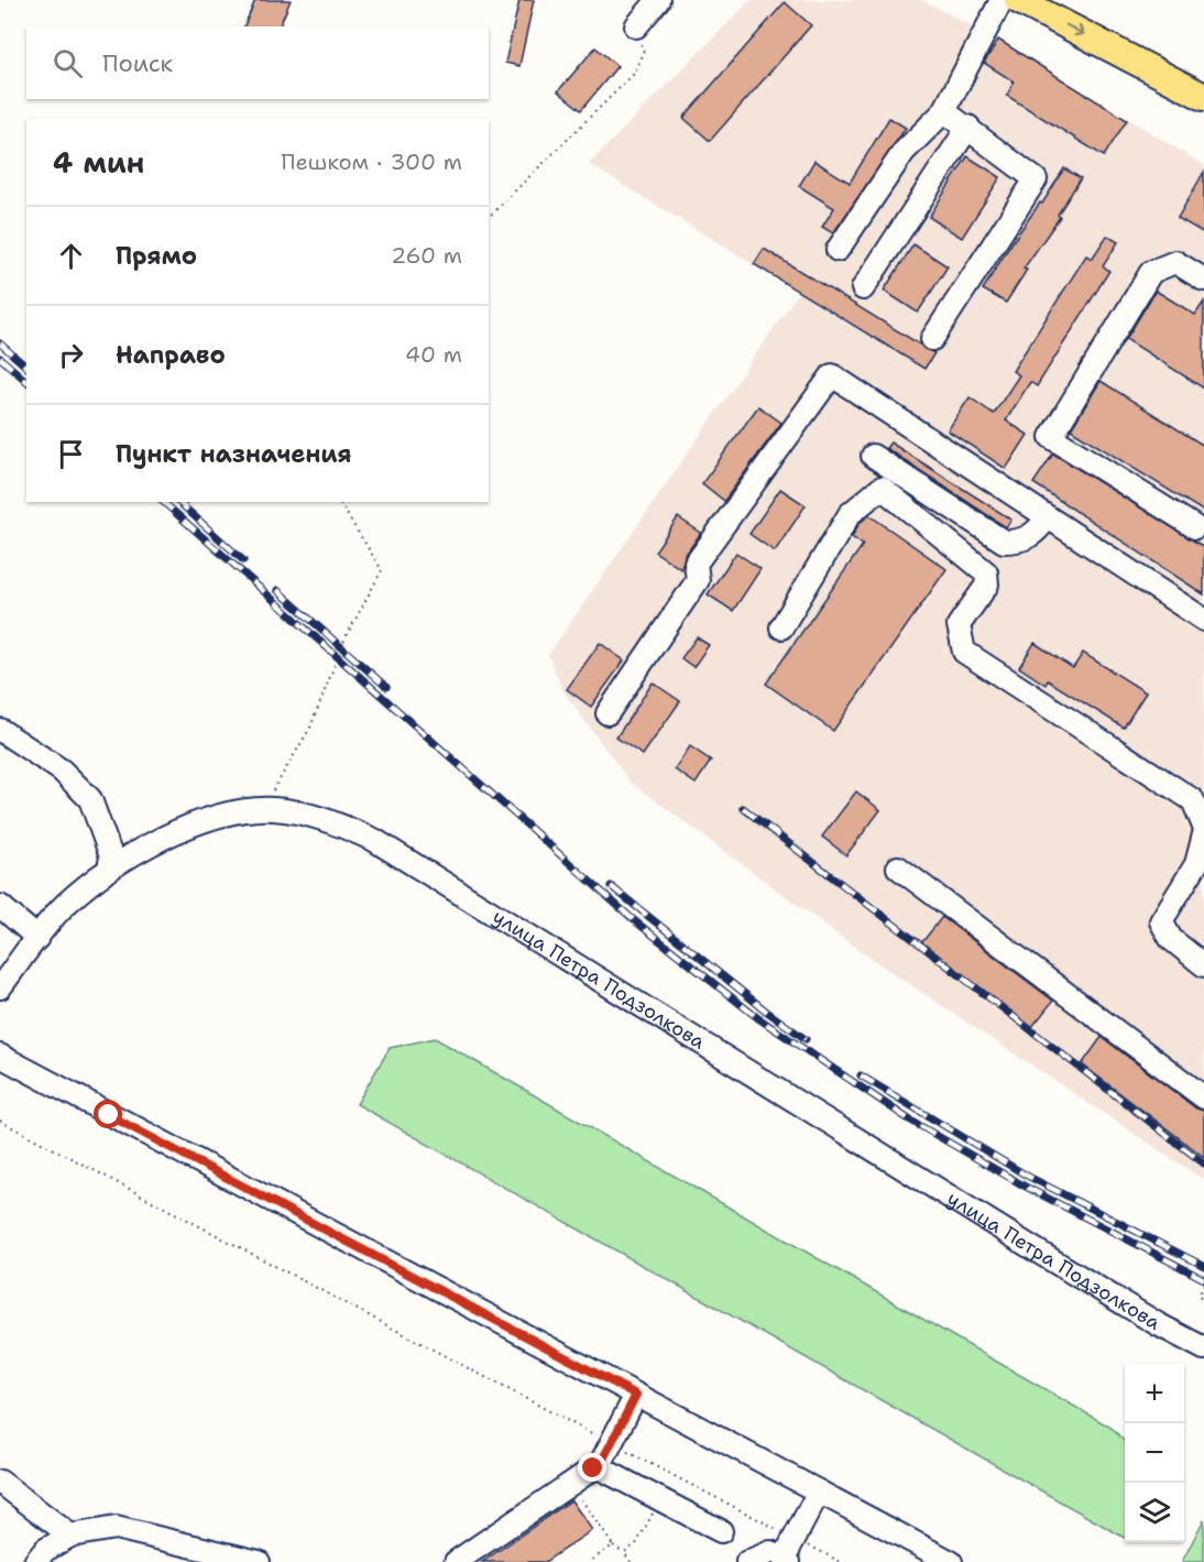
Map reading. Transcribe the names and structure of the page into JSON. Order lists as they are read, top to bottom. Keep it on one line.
{"streets":{"street":["улица Петра Подзолкова"]},"page":{"search":"Поиск","heading":["4 мин","Пешком · 300 m"],"list":[["Прямо","260 m"],["Направо","40 m"],"Пункт назначения"],"map_buttons":["+","−"]}}
